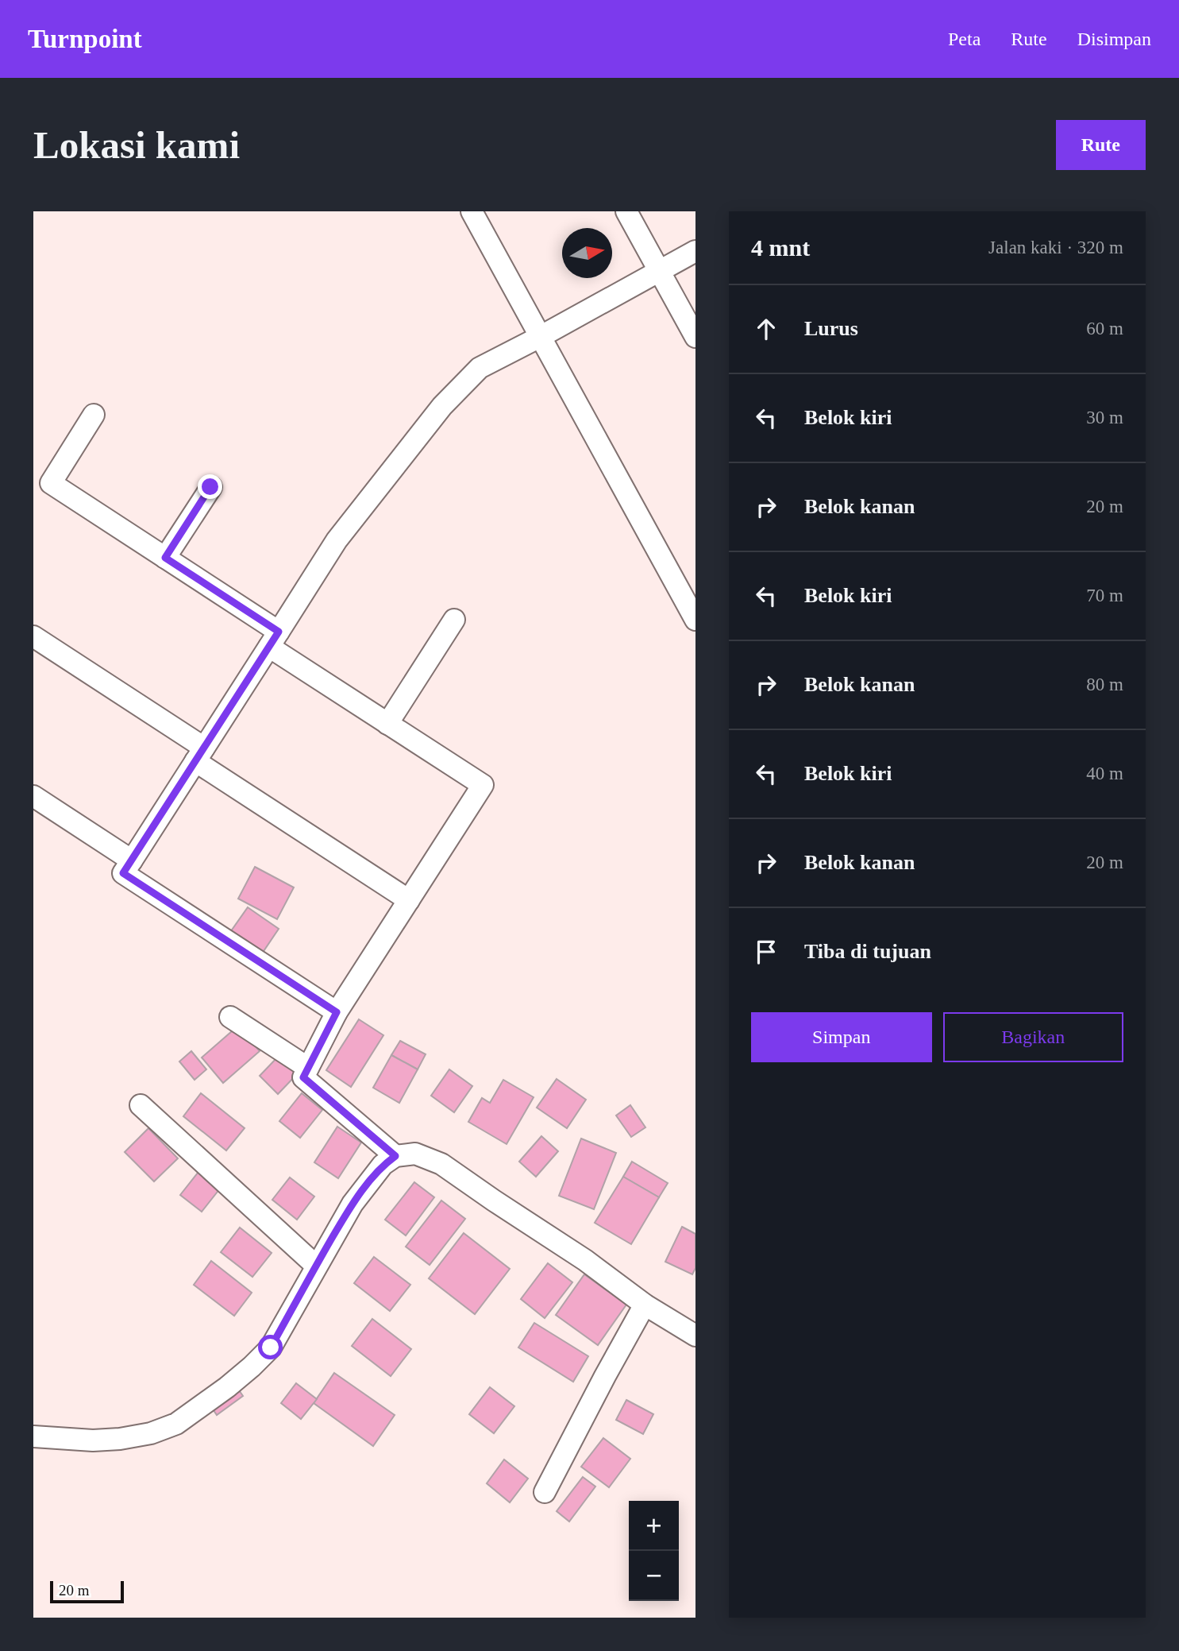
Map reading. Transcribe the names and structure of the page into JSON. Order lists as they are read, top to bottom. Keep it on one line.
{"scale_bar":"20 m","north":"right","page":{"header":"Turnpoint","nav":["Peta","Rute","Disimpan"],"buttons":["Rute",["Simpan","Bagikan"]],"title":"Lokasi kami","heading":["4 mnt","Jalan kaki · 320 m"],"list":[["Lurus","60 m"],["Belok kiri","30 m"],["Belok kanan","20 m"],["Belok kiri","70 m"],["Belok kanan","80 m"],["Belok kiri","40 m"],["Belok kanan","20 m"],"Tiba di tujuan"],"map_buttons":["+","−"],"scale":"20 m"}}
